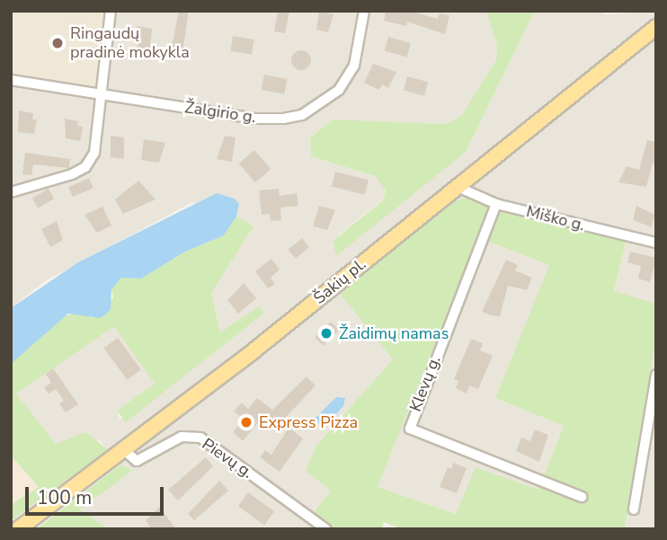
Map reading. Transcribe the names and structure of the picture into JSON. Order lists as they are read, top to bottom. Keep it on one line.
{"streets":{"main road":["Šakių pl."],"street":["Žalgirio g.","Miško g.","Klevų g.","Pievų g."]},"crossings":[["Miško g.","Šakių pl."],["Miško g.","Klevų g."],["Šakių pl.","Pievų g."]],"places":["Ringaudų pradinė mokykla","Žaidimų namas","Express Pizza"],"scale_bar":"100 m"}
